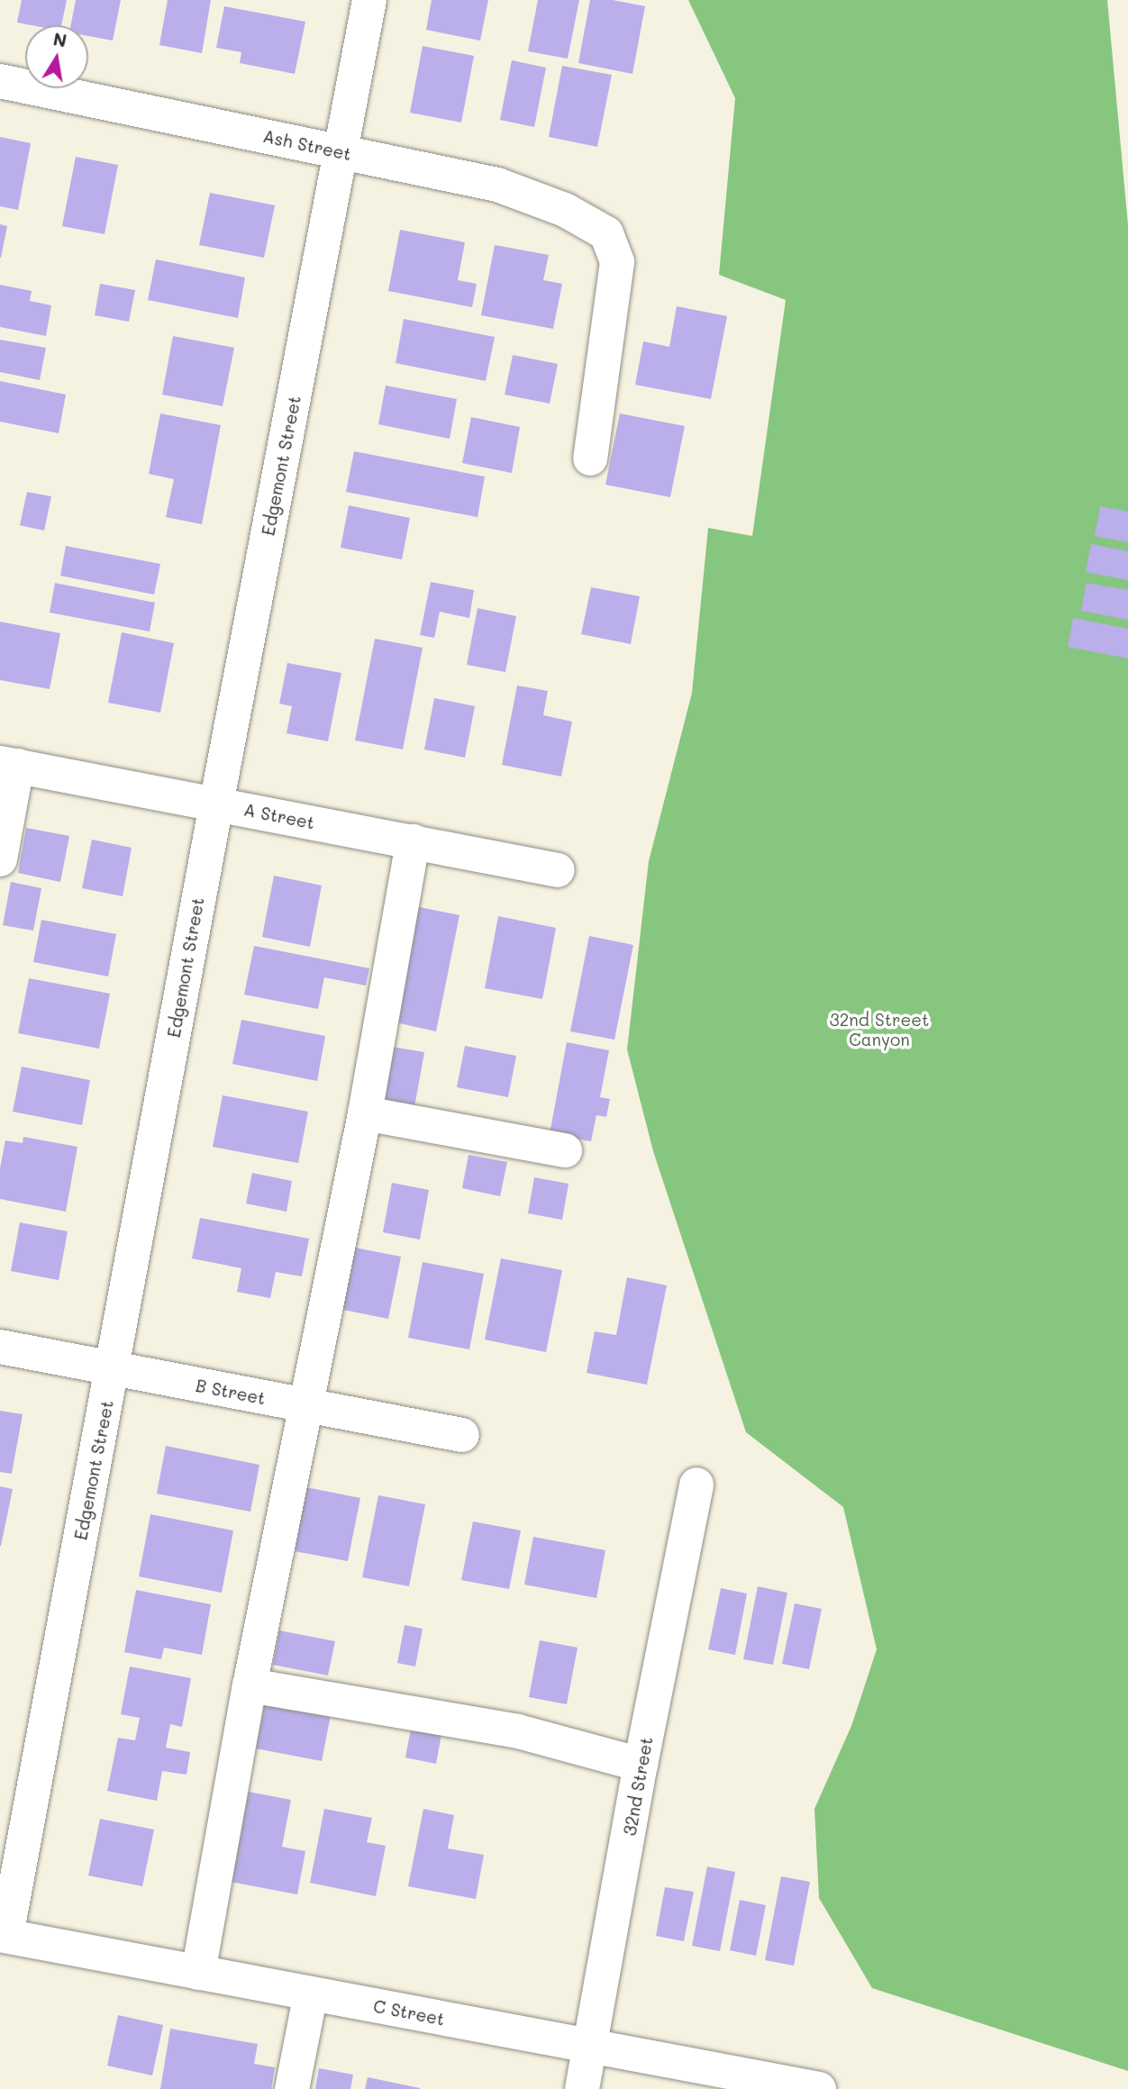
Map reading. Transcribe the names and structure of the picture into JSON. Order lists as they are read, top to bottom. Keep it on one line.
{"streets":{"street":["Ash Street","Edgemont Street","A Street","B Street","32nd Street","C Street"]},"crossings":[["Ash Street","Edgemont Street"],["Edgemont Street","A Street"],["Edgemont Street","B Street"],["Edgemont Street","C Street"],["32nd Street","C Street"]],"parks":["32nd Street Canyon"],"north":"top"}
